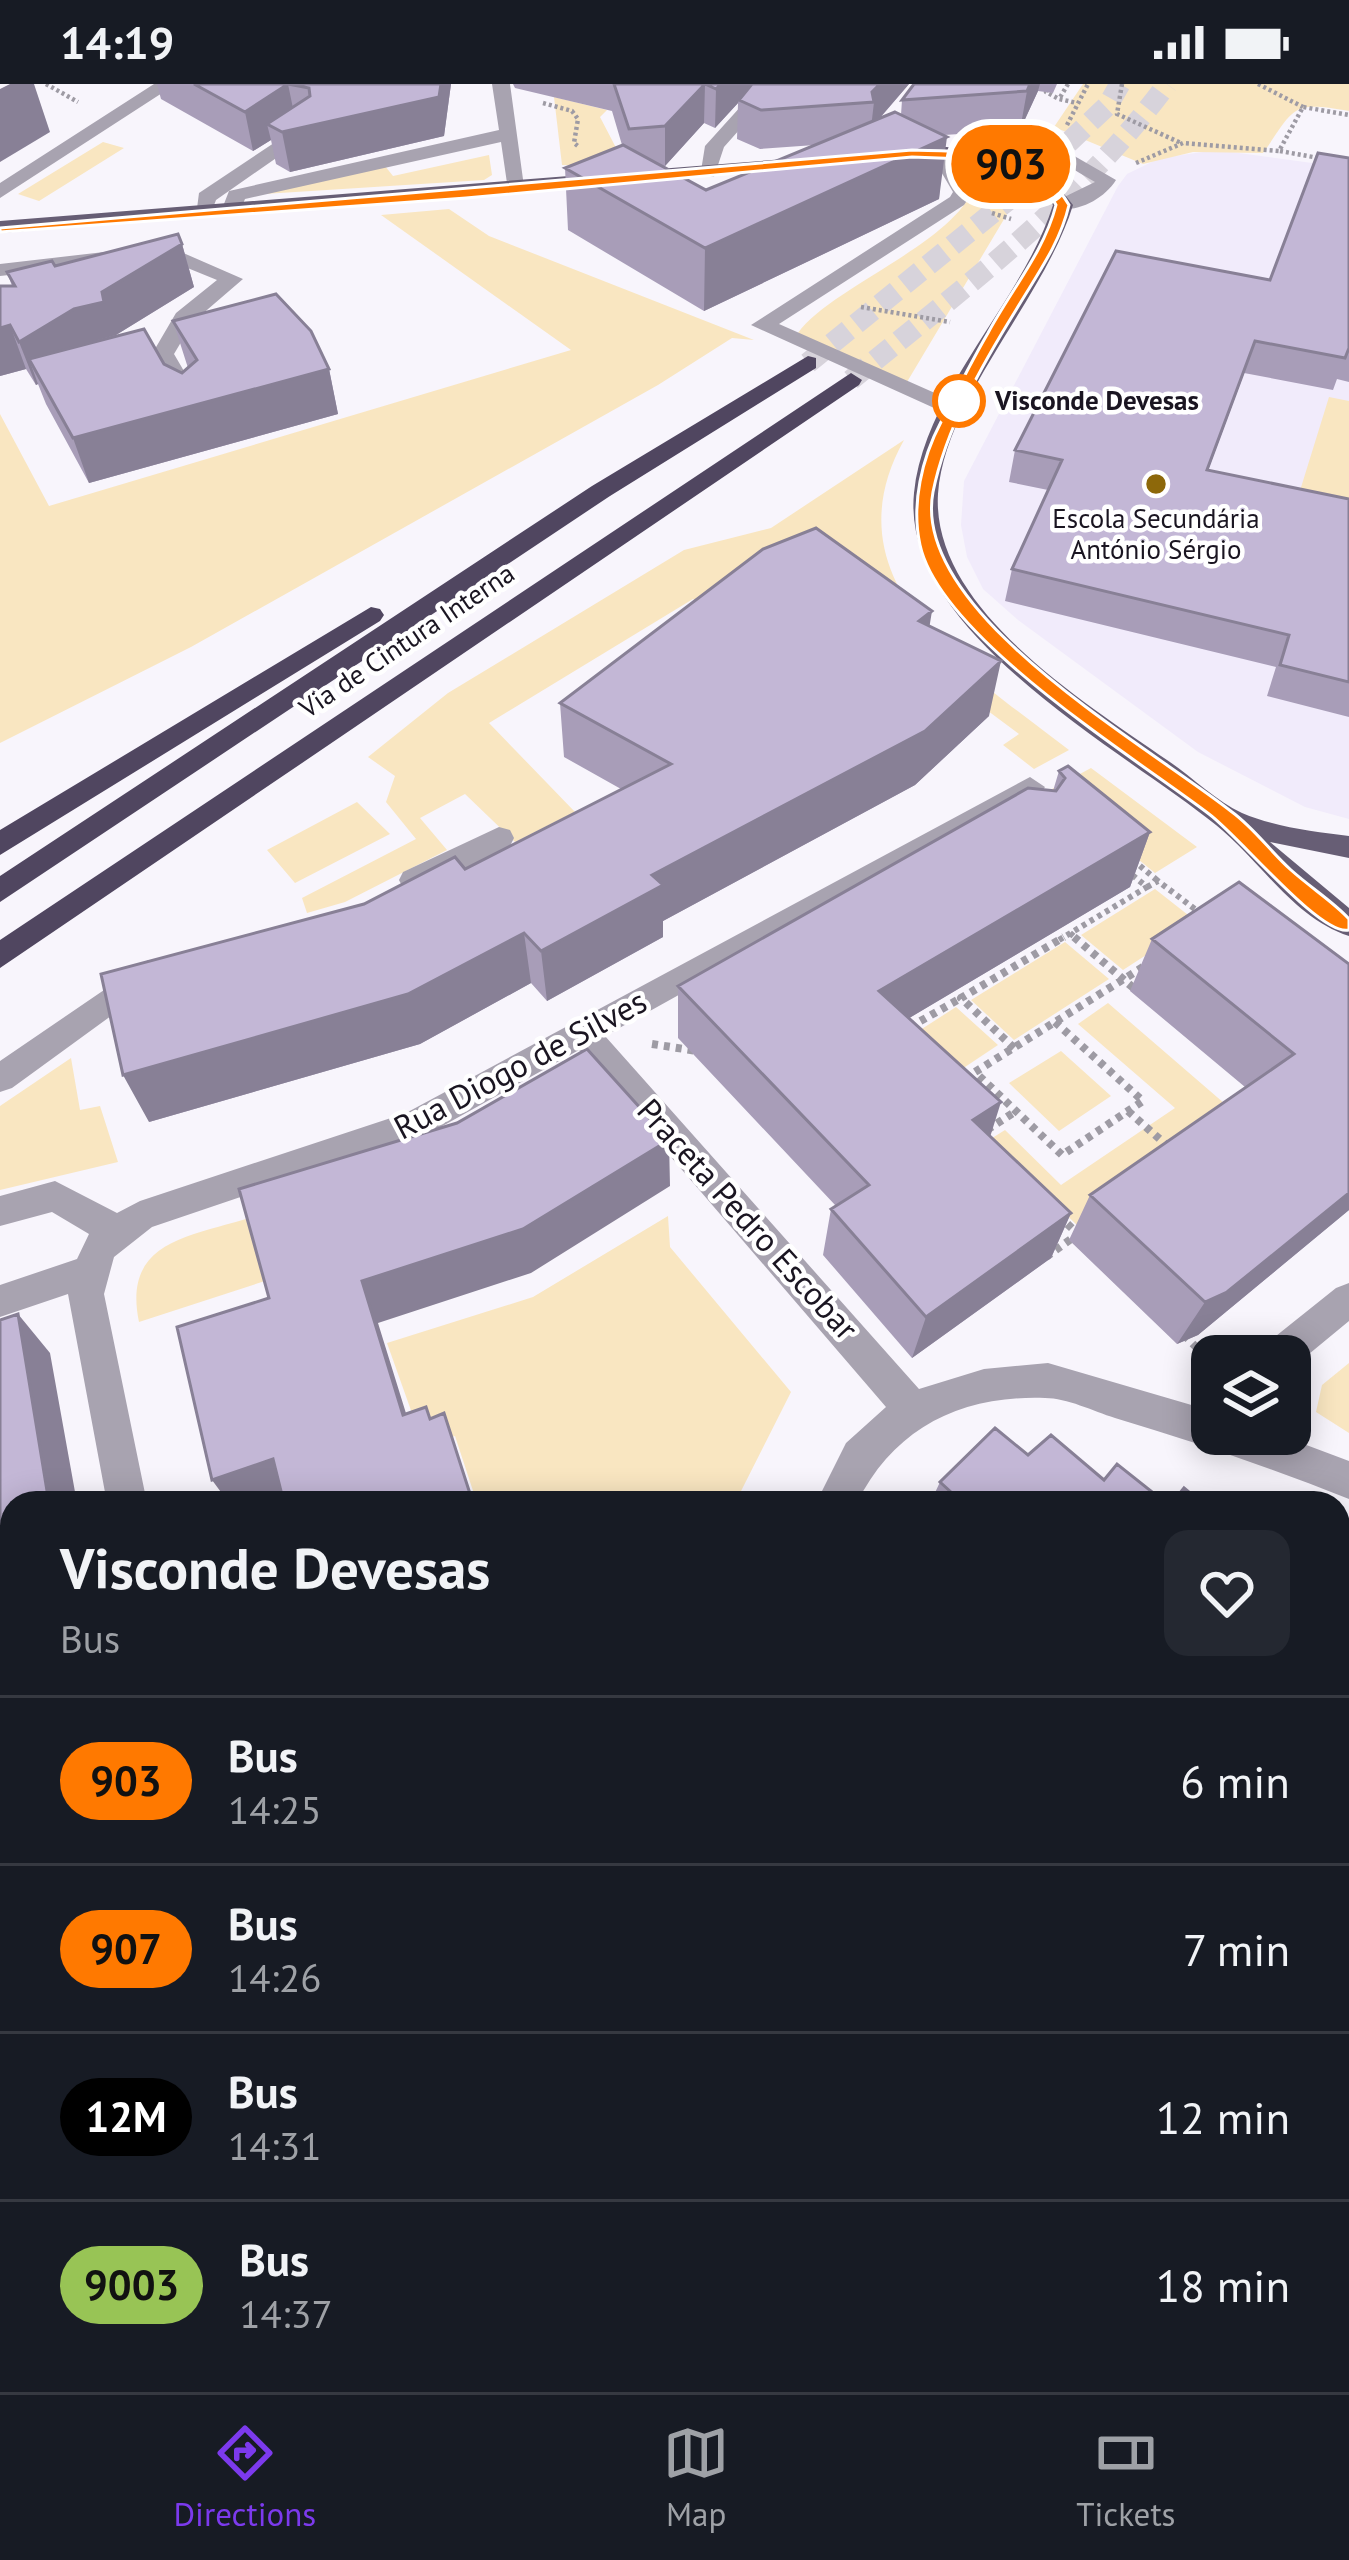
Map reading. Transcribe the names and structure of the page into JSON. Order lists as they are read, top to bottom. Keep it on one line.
{"streets":{"highway":["Via de Cintura Interna"],"street":["Rua Diogo de Silves","Praceta Pedro Escobar"]},"crossings":[["Rua Diogo de Silves","Praceta Pedro Escobar"]],"places":["Visconde Devesas","Escola Secundária António Sérgio"],"lines":["bus line 903"],"page":{"status":"14:19","on_map":"903","heading":["Visconde Devesas","Bus"],"list":[{"mark":"903","name":"Bus","note":"14:25","value":"6 min"},{"mark":"907","name":"Bus","note":"14:26","value":"7 min"},{"mark":"12M","name":"Bus","note":"14:31","value":"12 min"},{"mark":"9003","name":"Bus","note":"14:37","value":"18 min"}],"tabs":["Directions","Map","Tickets"]}}
